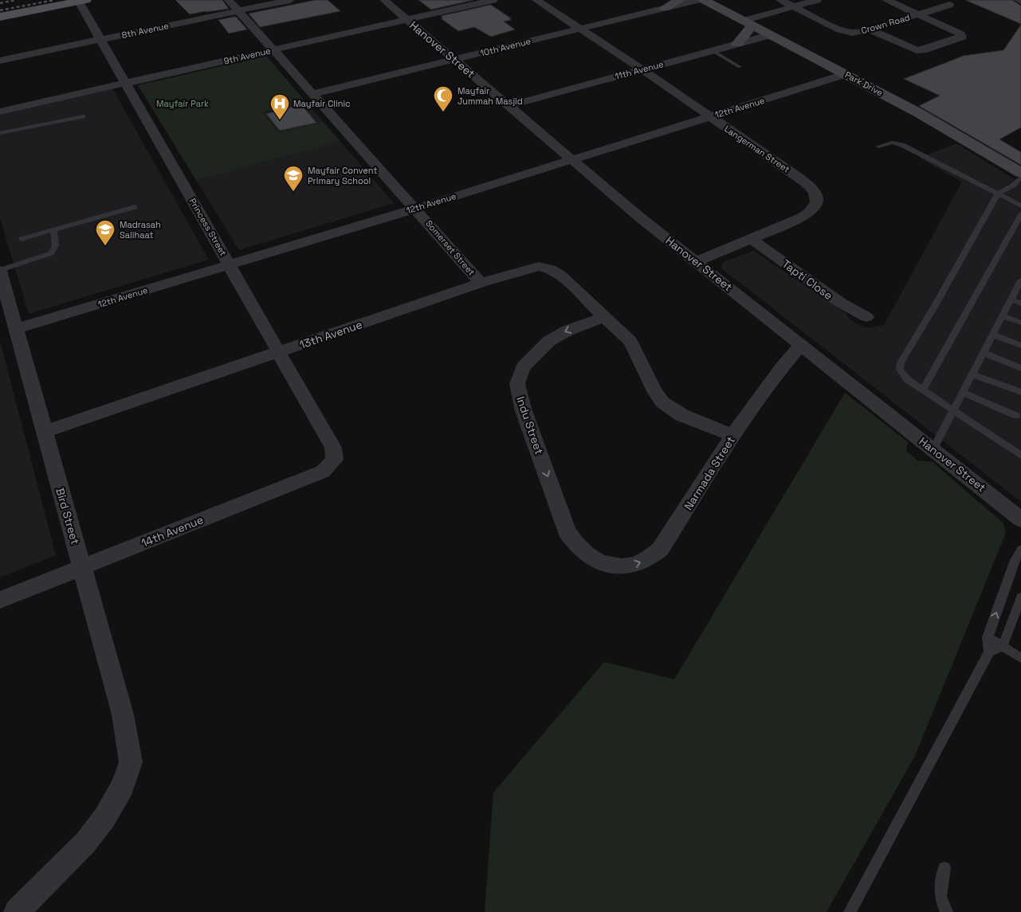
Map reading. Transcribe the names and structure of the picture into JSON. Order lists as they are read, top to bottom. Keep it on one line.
{"streets":{"street":["Crown Road","8th Avenue","10th Avenue","Hanover Street","9th Avenue","11th Avenue","Park Drive","12th Avenue","Langerman Street","Princess Street","Somerset Street","Tapti Close","13th Avenue","Indu Street","Narmada Street","Bird Street","14th Avenue"]},"crossings":[["Crown Road","11th Avenue"],["8th Avenue","Princess Street"],["8th Avenue","Somerset Street"],["10th Avenue","Hanover Street"],["10th Avenue","Langerman Street"],["10th Avenue","Somerset Street"],["Hanover Street","9th Avenue"],["Hanover Street","11th Avenue"],["Hanover Street","12th Avenue"],["Hanover Street","Langerman Street"],["Hanover Street","Narmada Street"],["9th Avenue","Princess Street"],["9th Avenue","Somerset Street"],["11th Avenue","Park Drive"],["11th Avenue","Langerman Street"],["Park Drive","12th Avenue"],["12th Avenue","Langerman Street"],["12th Avenue","Princess Street"],["12th Avenue","Somerset Street"],["12th Avenue","Bird Street"],["Langerman Street","Tapti Close"],["Princess Street","13th Avenue"],["Princess Street","14th Avenue"],["Somerset Street","13th Avenue"],["13th Avenue","Indu Street"],["13th Avenue","Narmada Street"],["13th Avenue","Bird Street"],["Indu Street","Narmada Street"],["Bird Street","14th Avenue"]],"one_way":["Narmada Street"],"parks":["Mayfair Park"],"places":{"mosque":["Mayfair Jummah Masjid"],"hospital":["Mayfair Clinic"],"school or university":["Mayfair Convent Primary School","Madrasah Salihaat"]}}
